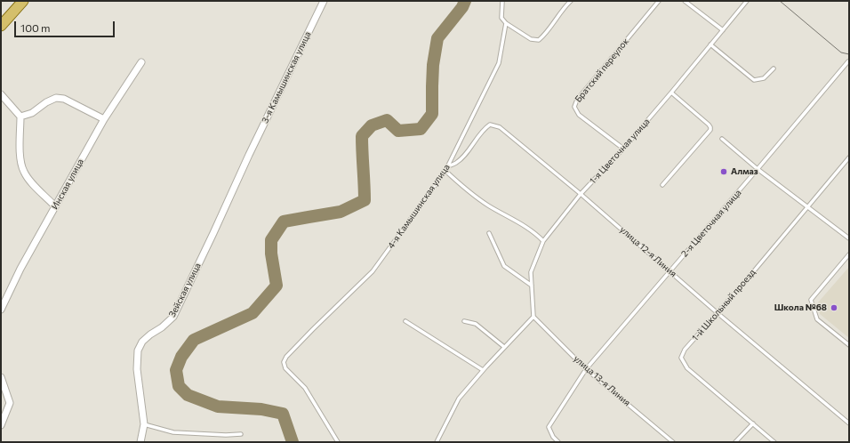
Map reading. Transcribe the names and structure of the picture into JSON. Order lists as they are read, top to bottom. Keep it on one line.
{"streets":{"street":["3-я Камышинская улица","Инская улица","Зейская улица"],"lane":["Братский переулок","1-я Цветочная улица","4-я Камышинская улица","2-я Цветочная улица","улица 12-я Линия","1-й Школьный проезд","улица 13-я Линия"]},"crossings":[["Братский переулок","1-я Цветочная улица"],["3-я Камышинская улица","Зейская улица"],["1-я Цветочная улица","улица 12-я Линия"],["1-я Цветочная улица","улица 13-я Линия"],["4-я Камышинская улица","улица 12-я Линия"],["2-я Цветочная улица","улица 12-я Линия"],["2-я Цветочная улица","улица 13-я Линия"],["улица 12-я Линия","1-й Школьный проезд"]],"places":["Алмаз","Школа №68"],"scale_bar":"100 m"}
